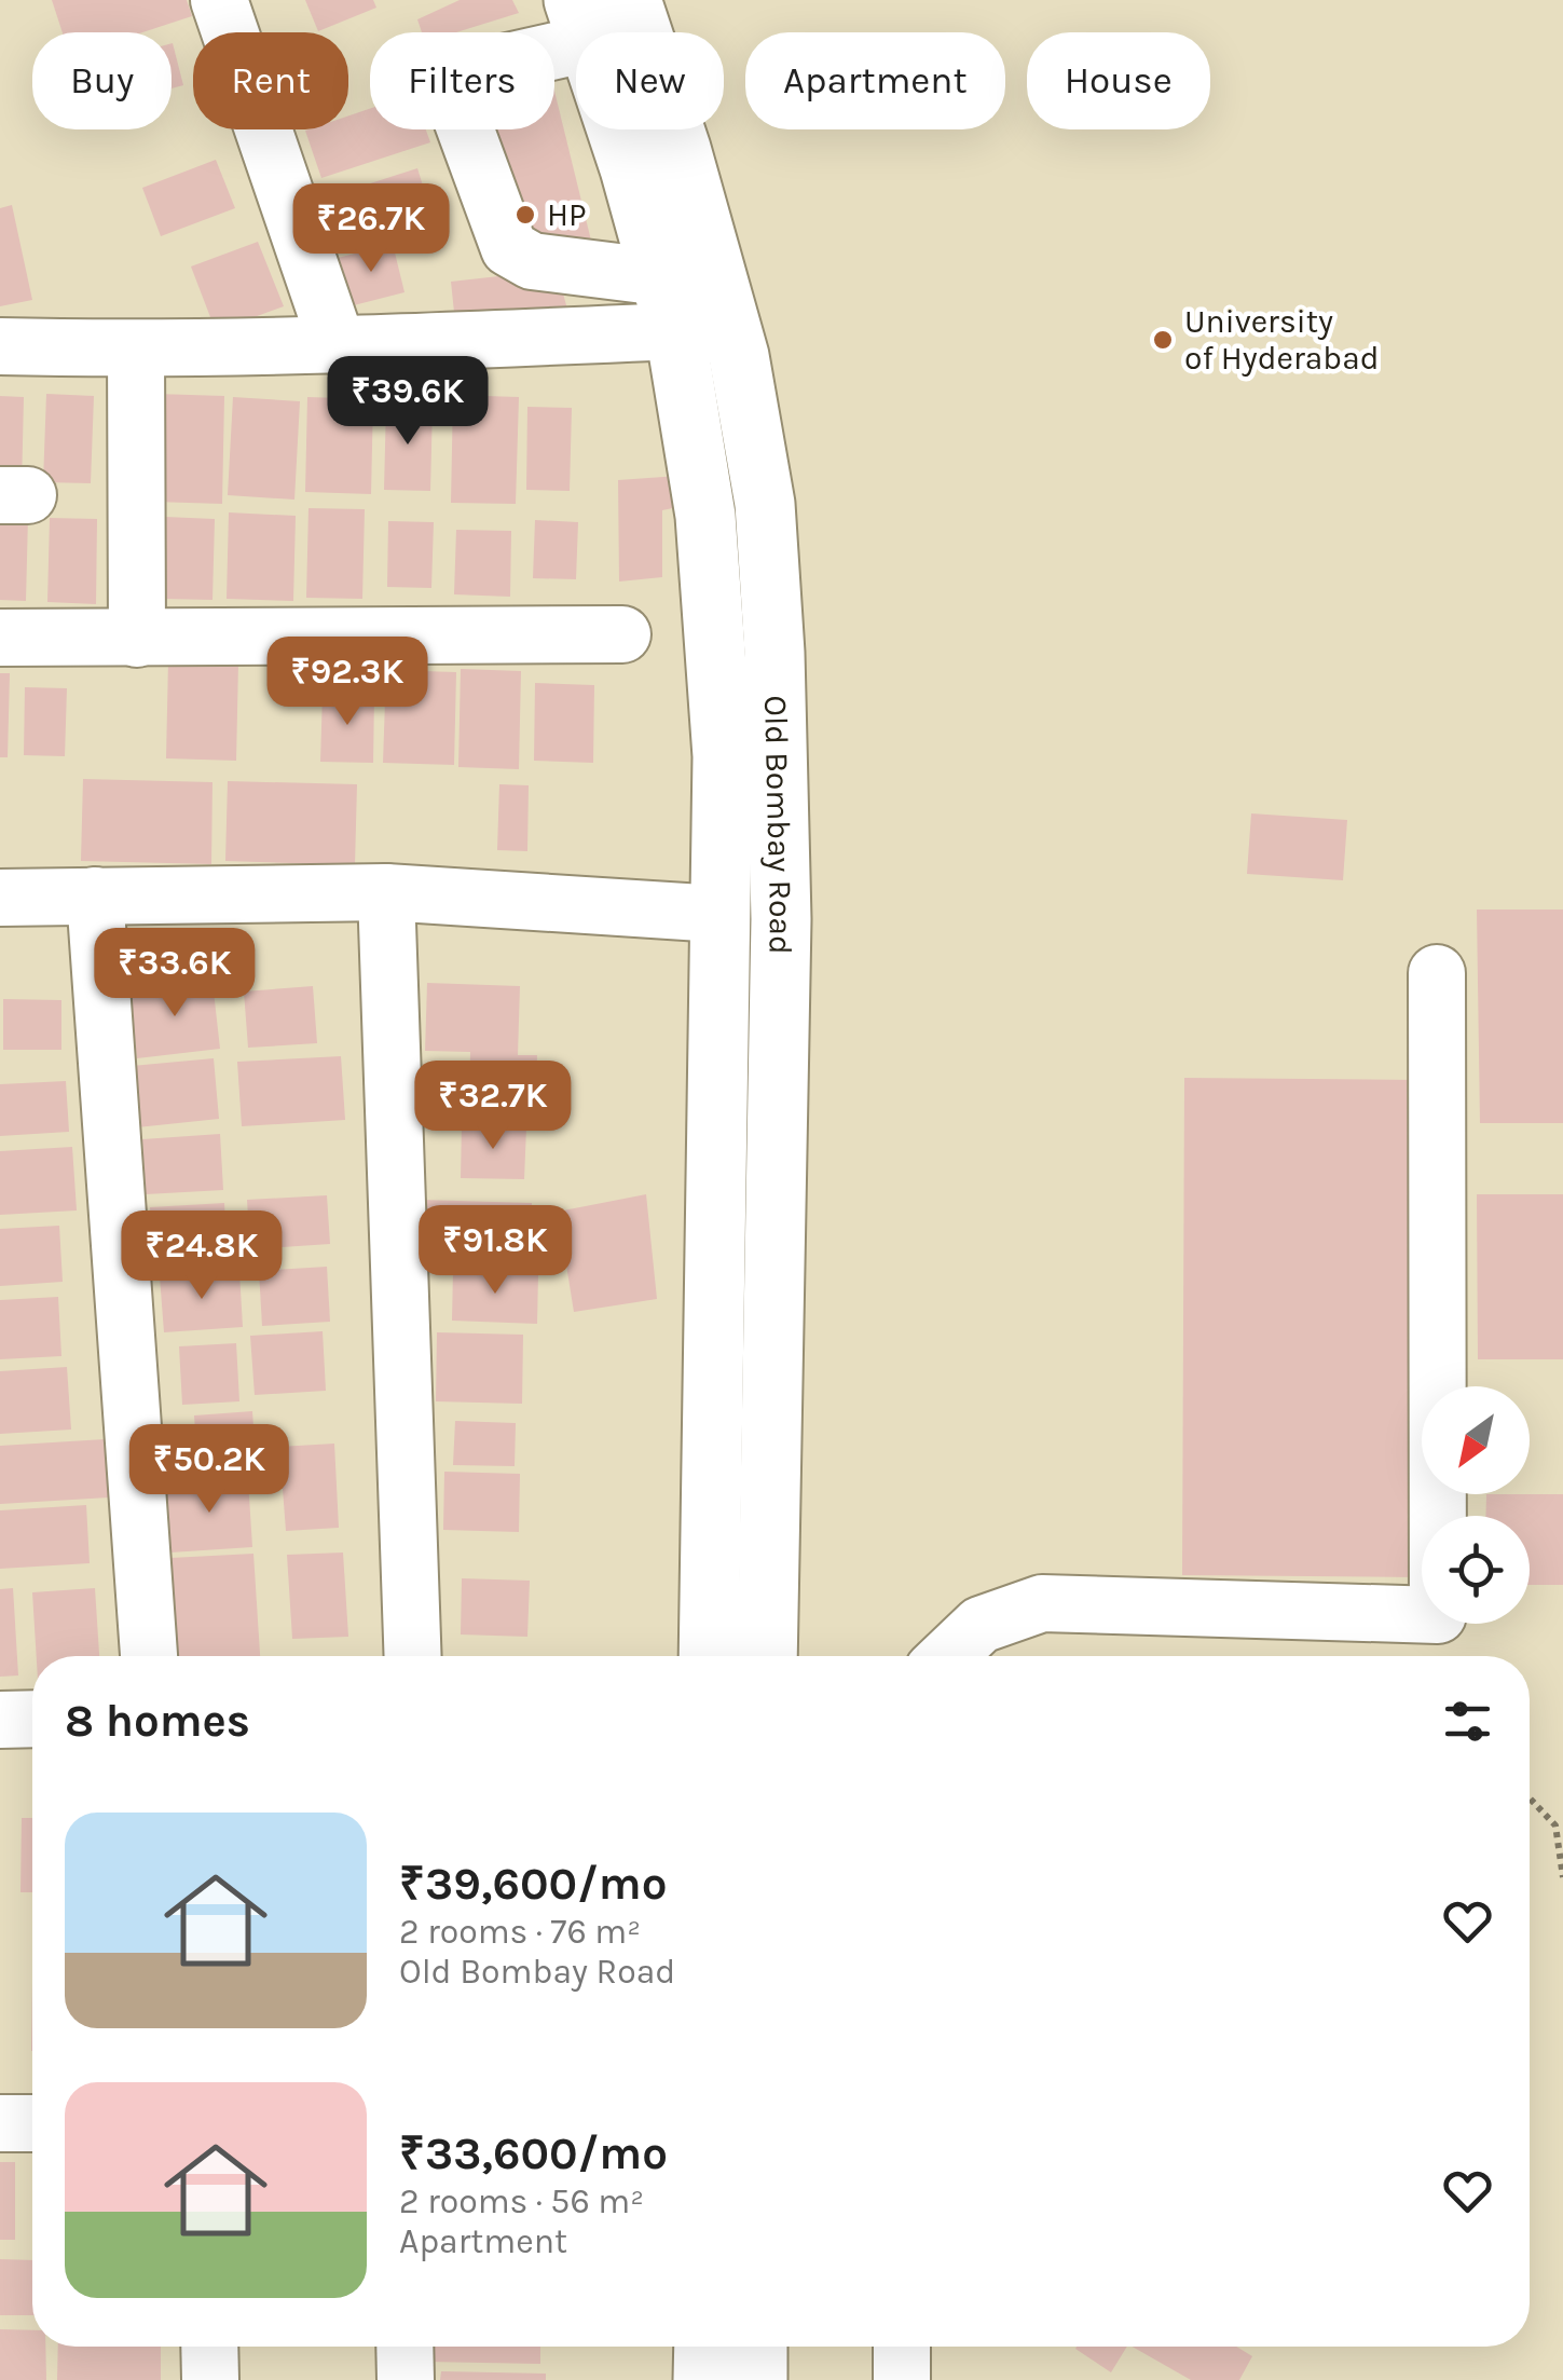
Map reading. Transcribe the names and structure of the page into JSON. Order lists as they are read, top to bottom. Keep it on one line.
{"streets":{"main road":["Old Bombay Road"]},"places":["HP","University of Hyderabad"],"north":"bottom left","page":{"chip":["Buy","Rent","Filters","New","Apartment","House"],"price":["₹26.7K","₹39.6K","₹92.3K","₹33.6K","₹32.7K","₹91.8K","₹24.8K","₹50.2K"],"heading":"8 homes","list":[{"name":"₹39,600/mo","note":"2 rooms · 76 m² · Old Bombay Road"},{"name":"₹33,600/mo","note":"2 rooms · 56 m² · Apartment"}]}}
